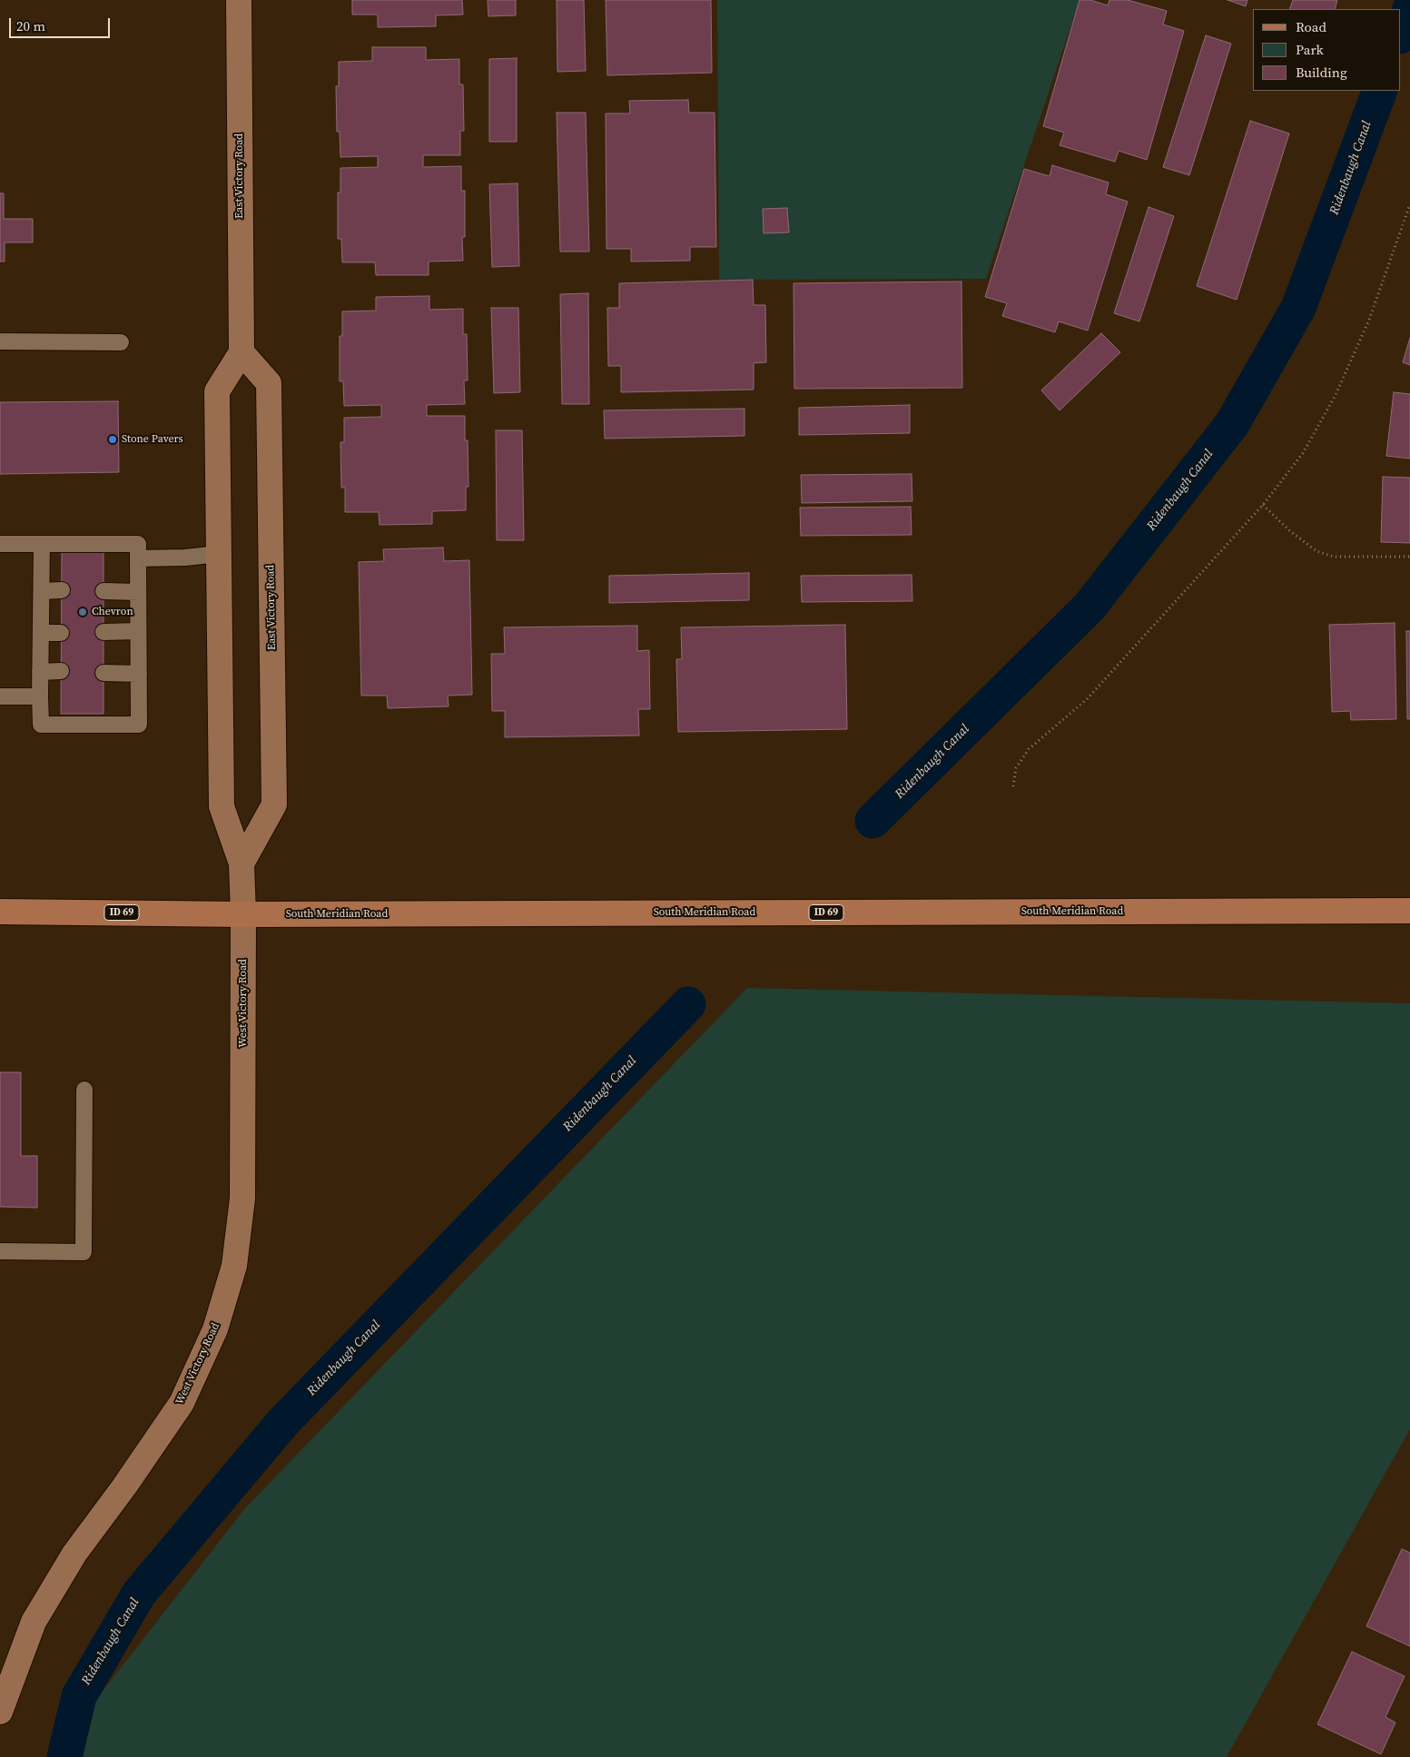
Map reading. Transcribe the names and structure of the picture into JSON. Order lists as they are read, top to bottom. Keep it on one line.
{"streets":{"main road":["East Victory Road","South Meridian Road","ID 69","West Victory Road"]},"crossings":[["South Meridian Road","West Victory Road"]],"water":["Ridenbaugh Canal"],"places":["Stone Pavers","Chevron"],"legend":["Road","Park","Building"],"scale_bar":"20 m"}
